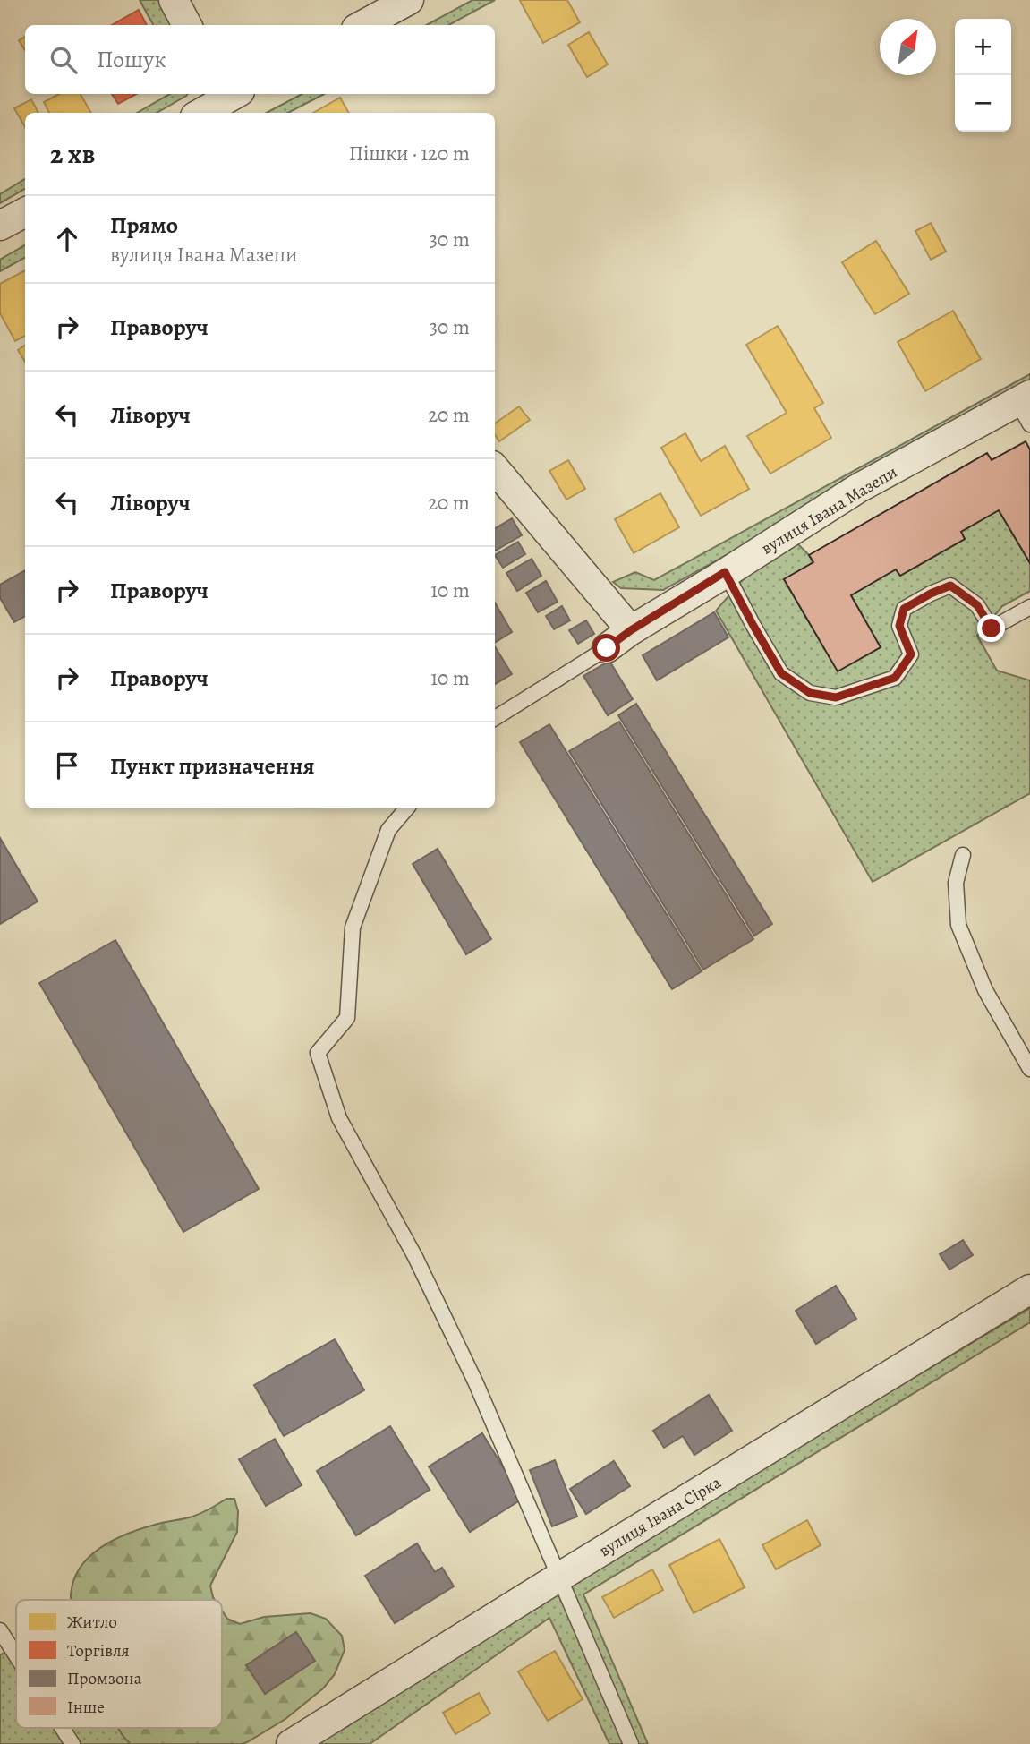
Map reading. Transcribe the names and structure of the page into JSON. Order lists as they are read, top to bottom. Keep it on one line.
{"streets":{"street":["вулиця Івана Мазепи","вулиця Івана Сірка"]},"legend":["Житло","Торгівля","Промзона","Інше"],"north":"top right","page":{"map_buttons":["+","−"],"search":"Пошук","heading":["2 хв","Пішки · 120 m"],"list":[["Прямо","вулиця Івана Мазепи","30 m"],["Праворуч","30 m"],["Ліворуч","20 m"],["Ліворуч","20 m"],["Праворуч","10 m"],["Праворуч","10 m"],"Пункт призначення"]}}
